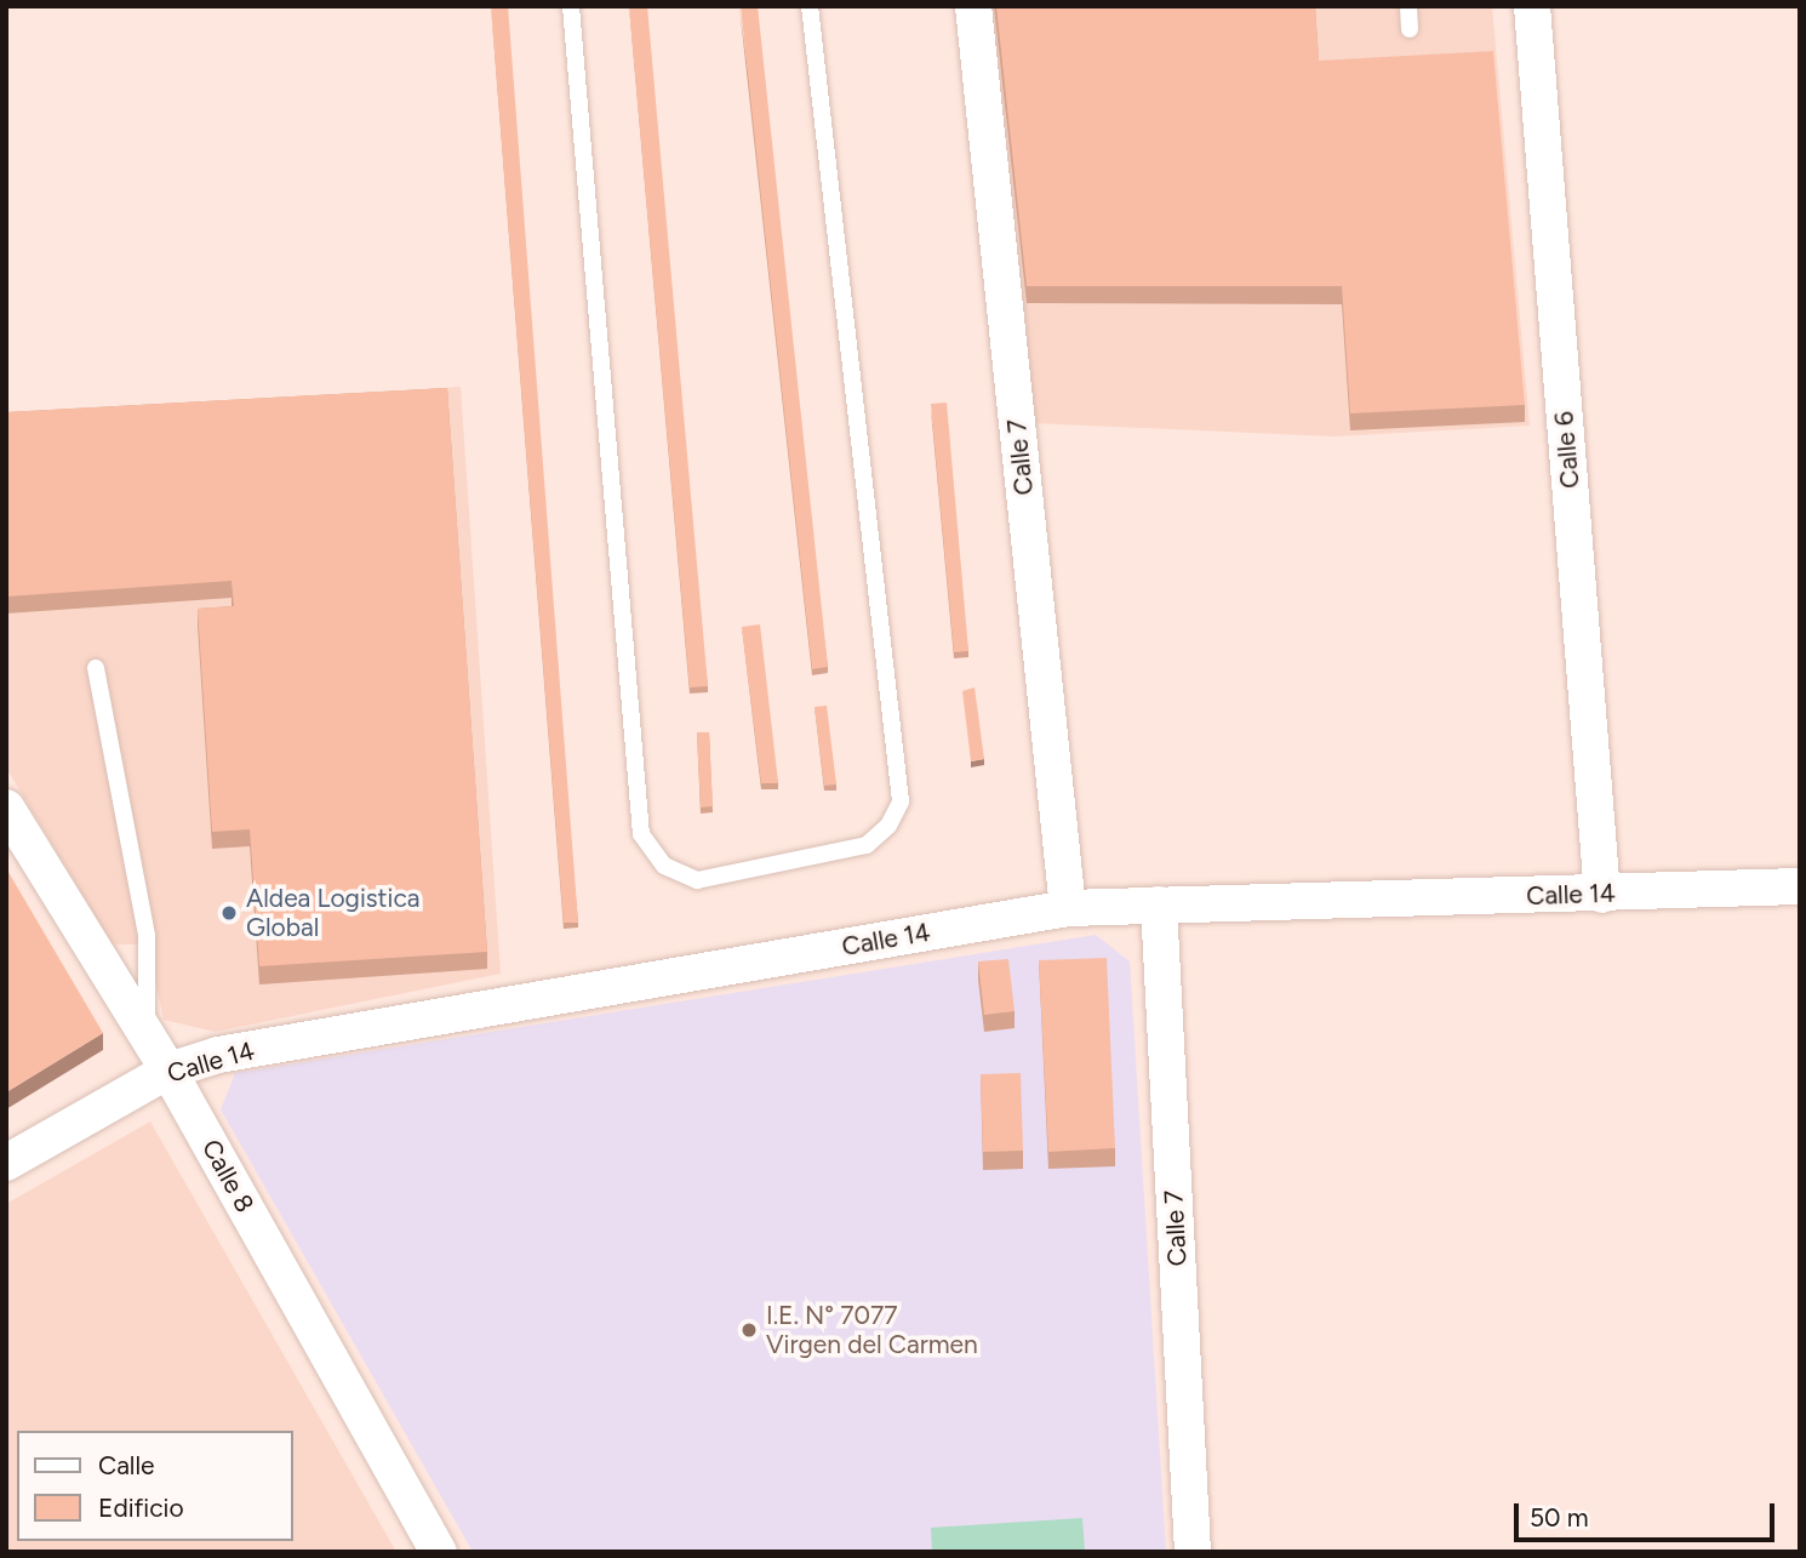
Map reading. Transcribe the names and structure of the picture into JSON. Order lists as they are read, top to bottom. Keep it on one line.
{"streets":{"street":["Calle 7","Calle 14","Calle 8"]},"crossings":[["Calle 7","Calle 14"],["Calle 14","Calle 8"]],"places":["Aldea Logistica Global","I.E. N° 7077 Virgen del Carmen"],"legend":["Calle","Edificio"],"scale_bar":"50 m"}
